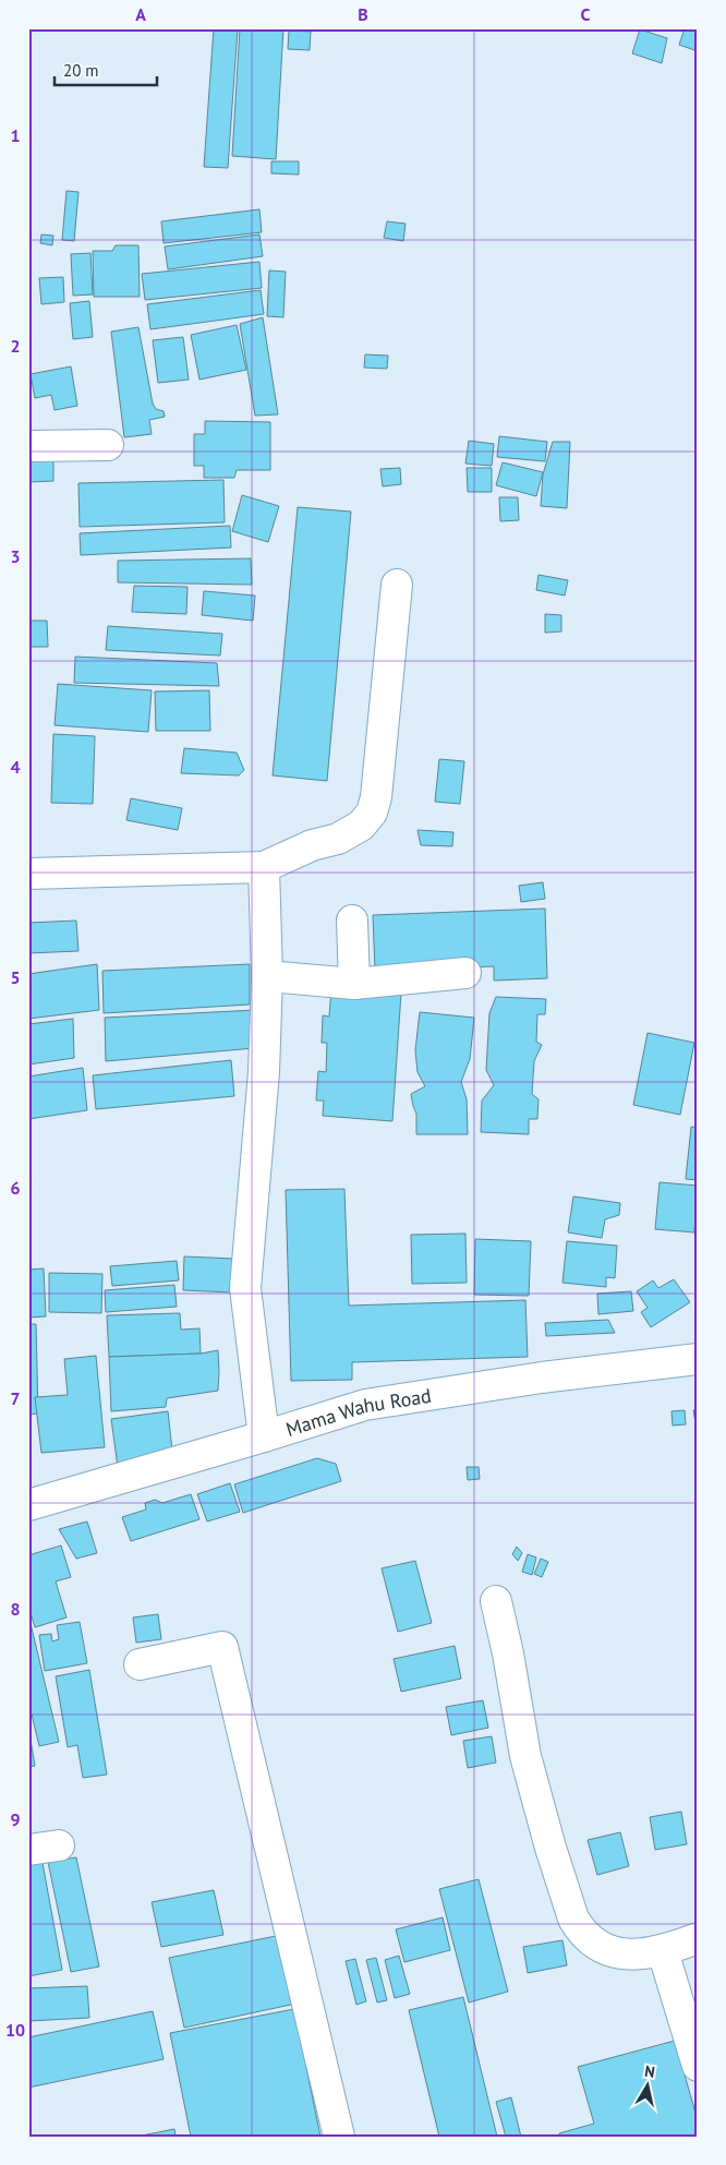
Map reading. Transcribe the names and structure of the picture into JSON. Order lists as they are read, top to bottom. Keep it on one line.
{"streets":{"street":["Mama Wahu Road"]},"scale_bar":"20 m","north":"top","grid":{"columns":["A","B","C"],"rows":["1","2","3","4","5","6","7","8","9","10"]}}
